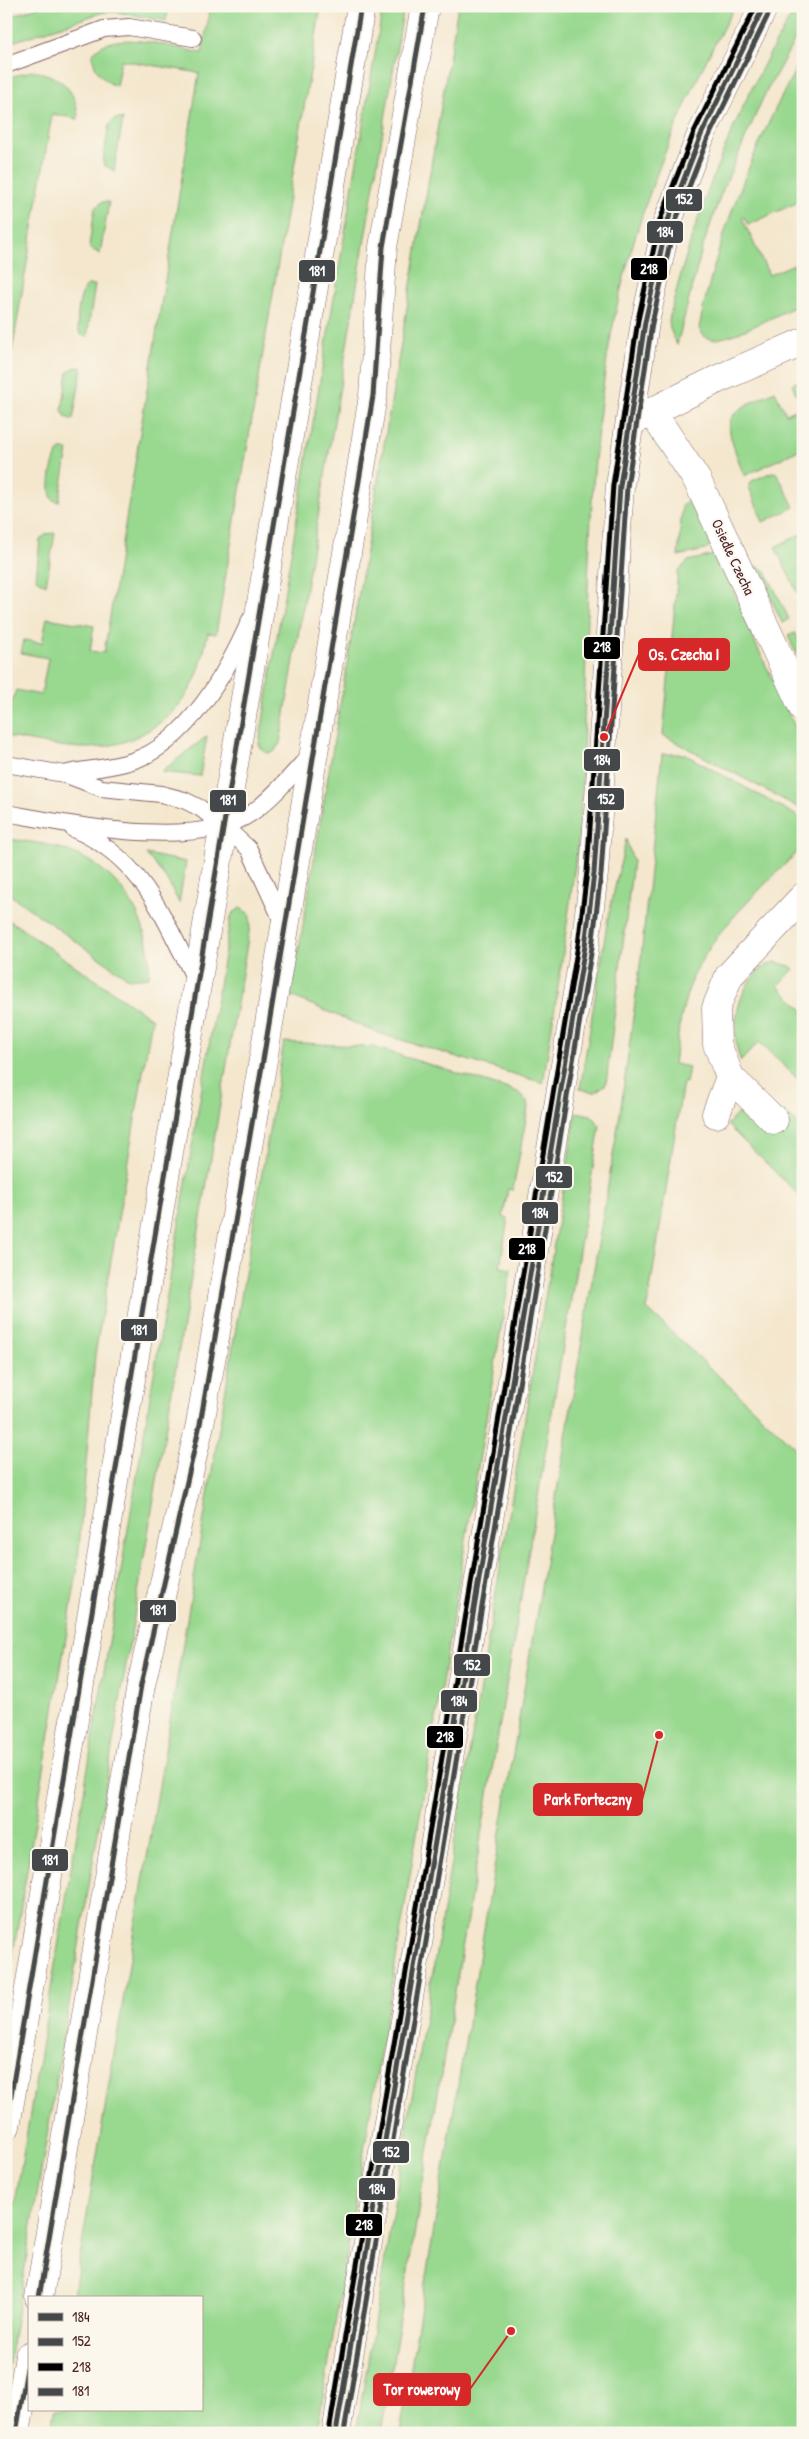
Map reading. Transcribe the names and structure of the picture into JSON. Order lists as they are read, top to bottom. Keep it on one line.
{"streets":{"street":["Osiedle Czecha"]},"places":["Os. Czecha I","Park Forteczny","Tor rowerowy"],"lines":["transit line 184","transit line 218","transit line 181","transit line 152"],"legend":["184","152","218","181"]}
